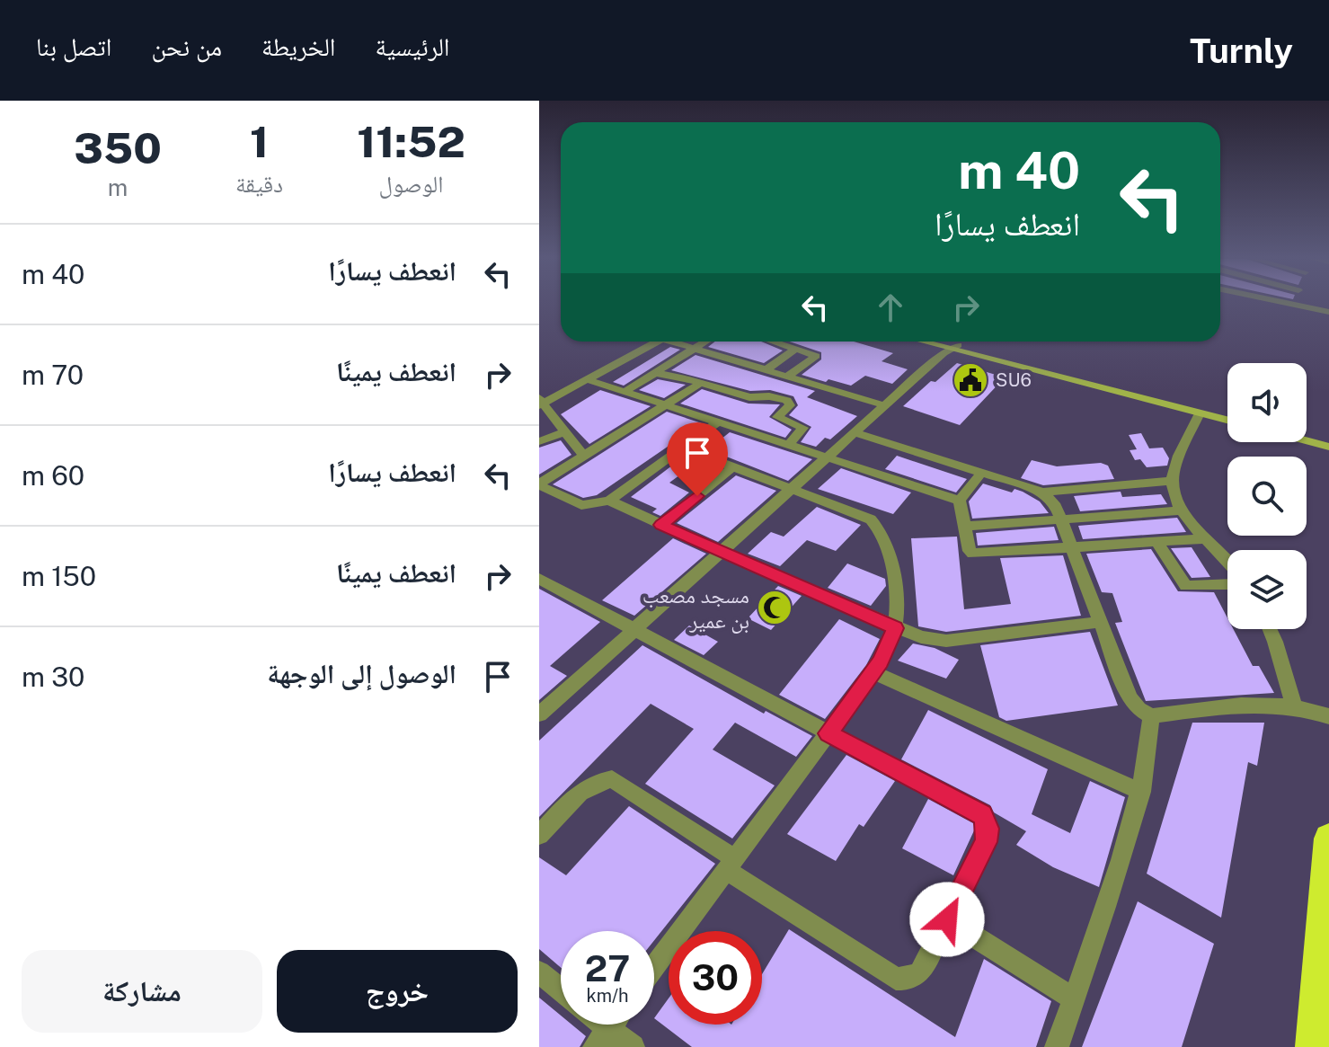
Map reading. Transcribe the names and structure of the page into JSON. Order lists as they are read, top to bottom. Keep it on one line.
{"places":{"public building":["SU6"],"mosque":["مسجد مصعب بن عمير"]},"page":{"header":"Turnly","nav":["الرئيسية","الخريطة","من نحن","اتصل بنا"],"eta":["11:52","الوصول","1","دقيقة","350","m"],"turn":["40 m","انعطف يسارًا"],"list":[{"name":"انعطف يسارًا","value":"40 m"},{"name":"انعطف يمينًا","value":"70 m"},{"name":"انعطف يسارًا","value":"60 m"},{"name":"انعطف يمينًا","value":"150 m"},{"name":"الوصول إلى الوجهة","value":"30 m"}],"speed":"27 km/h","limit":"30","buttons":["خروج","مشاركة"]}}
